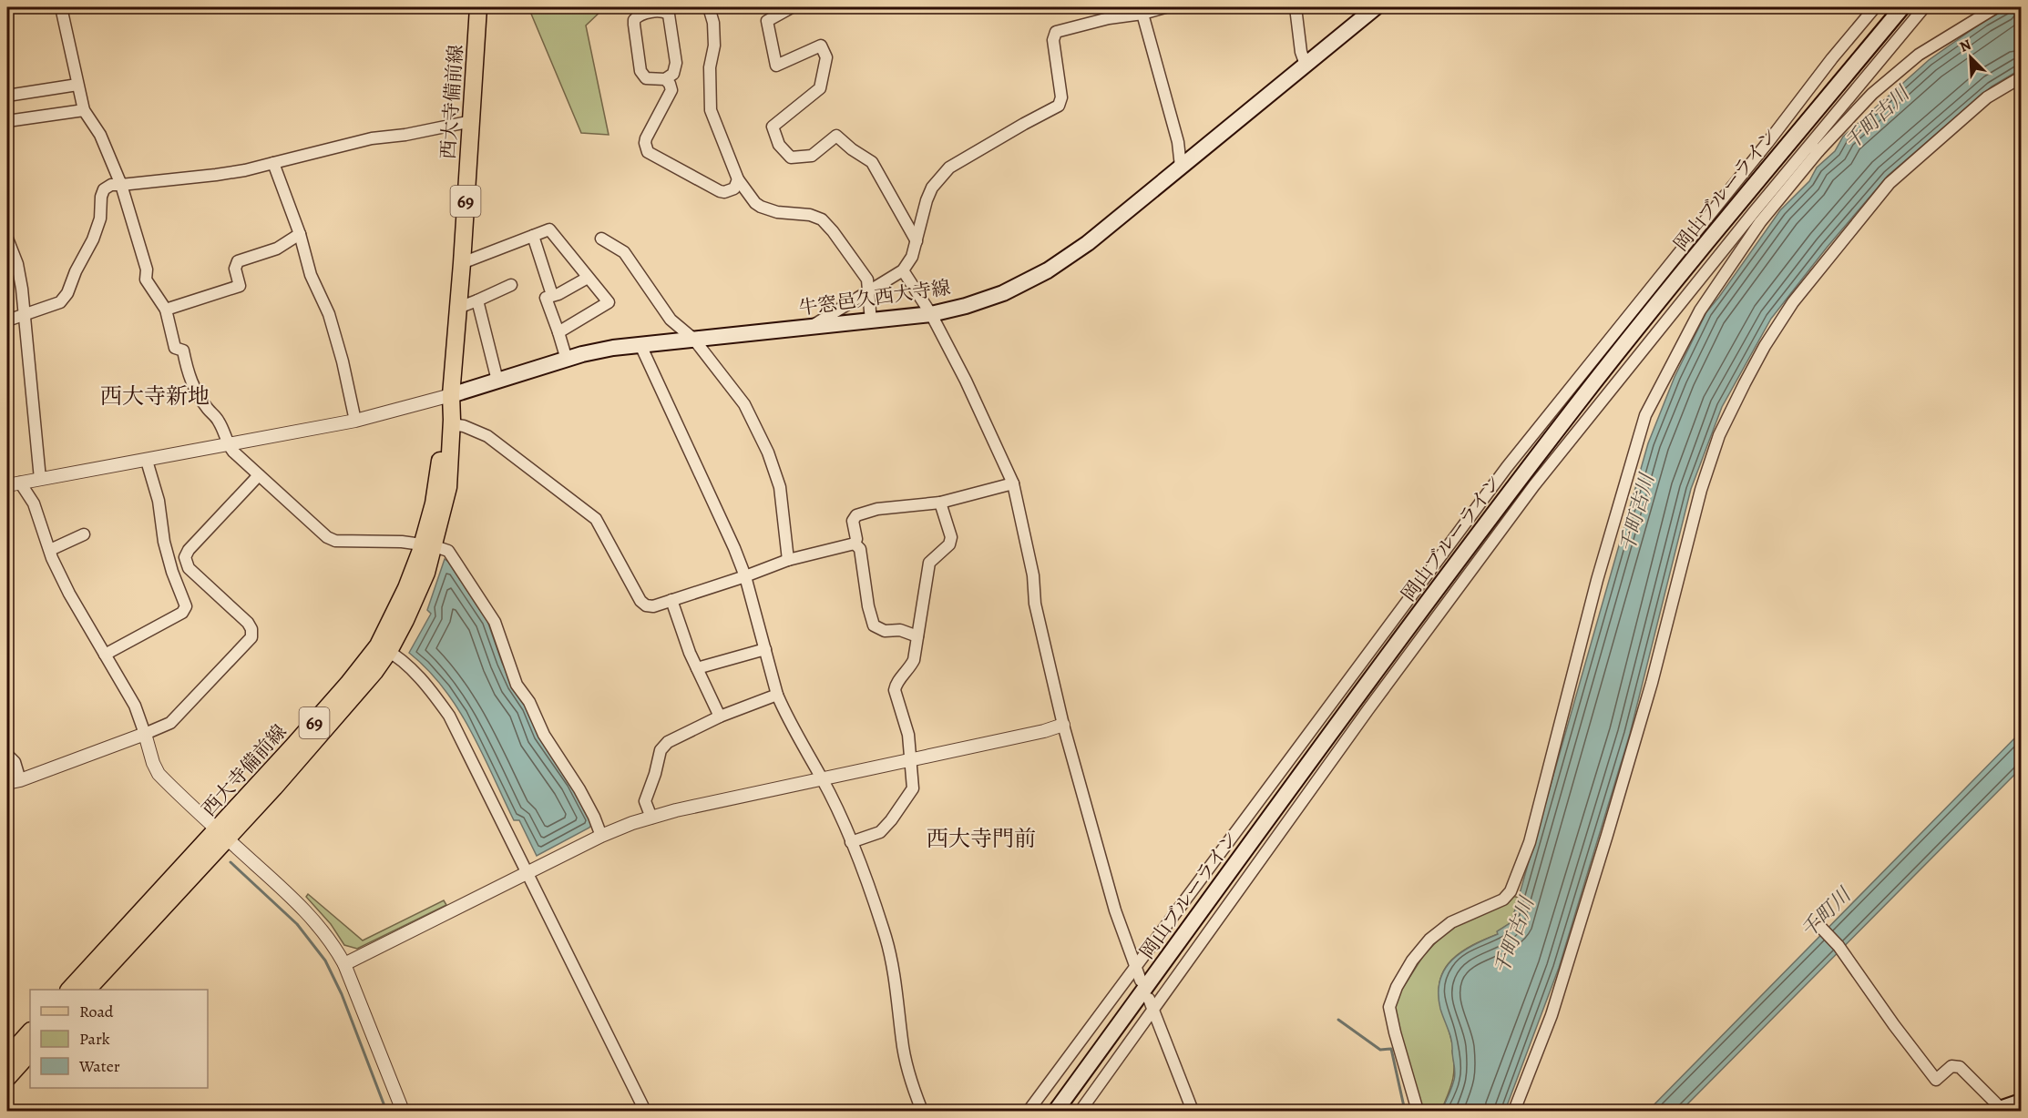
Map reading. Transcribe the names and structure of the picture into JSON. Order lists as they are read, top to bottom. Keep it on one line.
{"streets":{"main road":["西大寺備前線","岡山ブルーライン","69","牛窓邑久西大寺線"]},"crossings":[["西大寺備前線","牛窓邑久西大寺線"]],"districts":["西大寺新地","西大寺門前"],"water":["千町古川","千町川"],"legend":["Road","Park","Water"],"north":"top left"}
